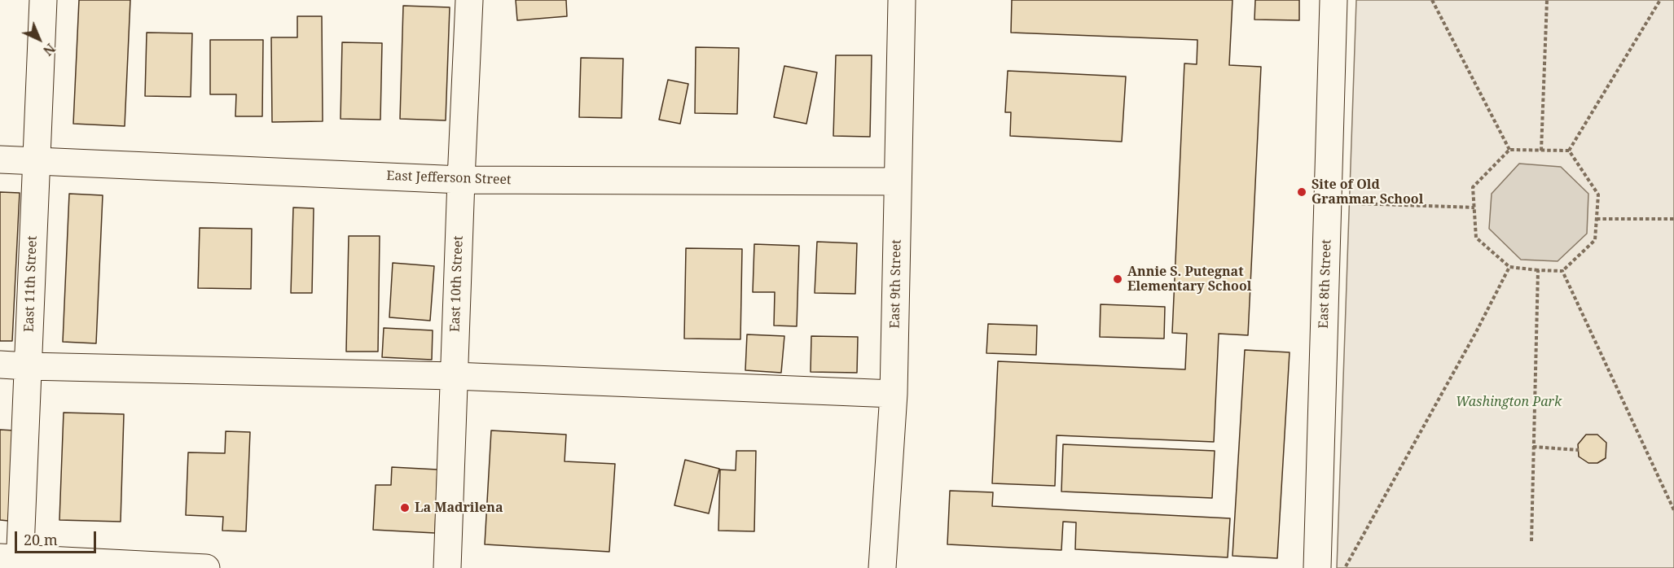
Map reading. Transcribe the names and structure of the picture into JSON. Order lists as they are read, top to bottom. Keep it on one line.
{"streets":{"street":["East Jefferson Street","East 11th Street","East 10th Street","East 9th Street","East 8th Street"]},"crossings":[["East Jefferson Street","East 11th Street"],["East Jefferson Street","East 10th Street"],["East Jefferson Street","East 9th Street"]],"parks":["Washington Park"],"places":["Site of Old Grammar School","Annie S. Putegnat Elementary School","La Madrilena"],"scale_bar":"20 m","north":"bottom right"}
